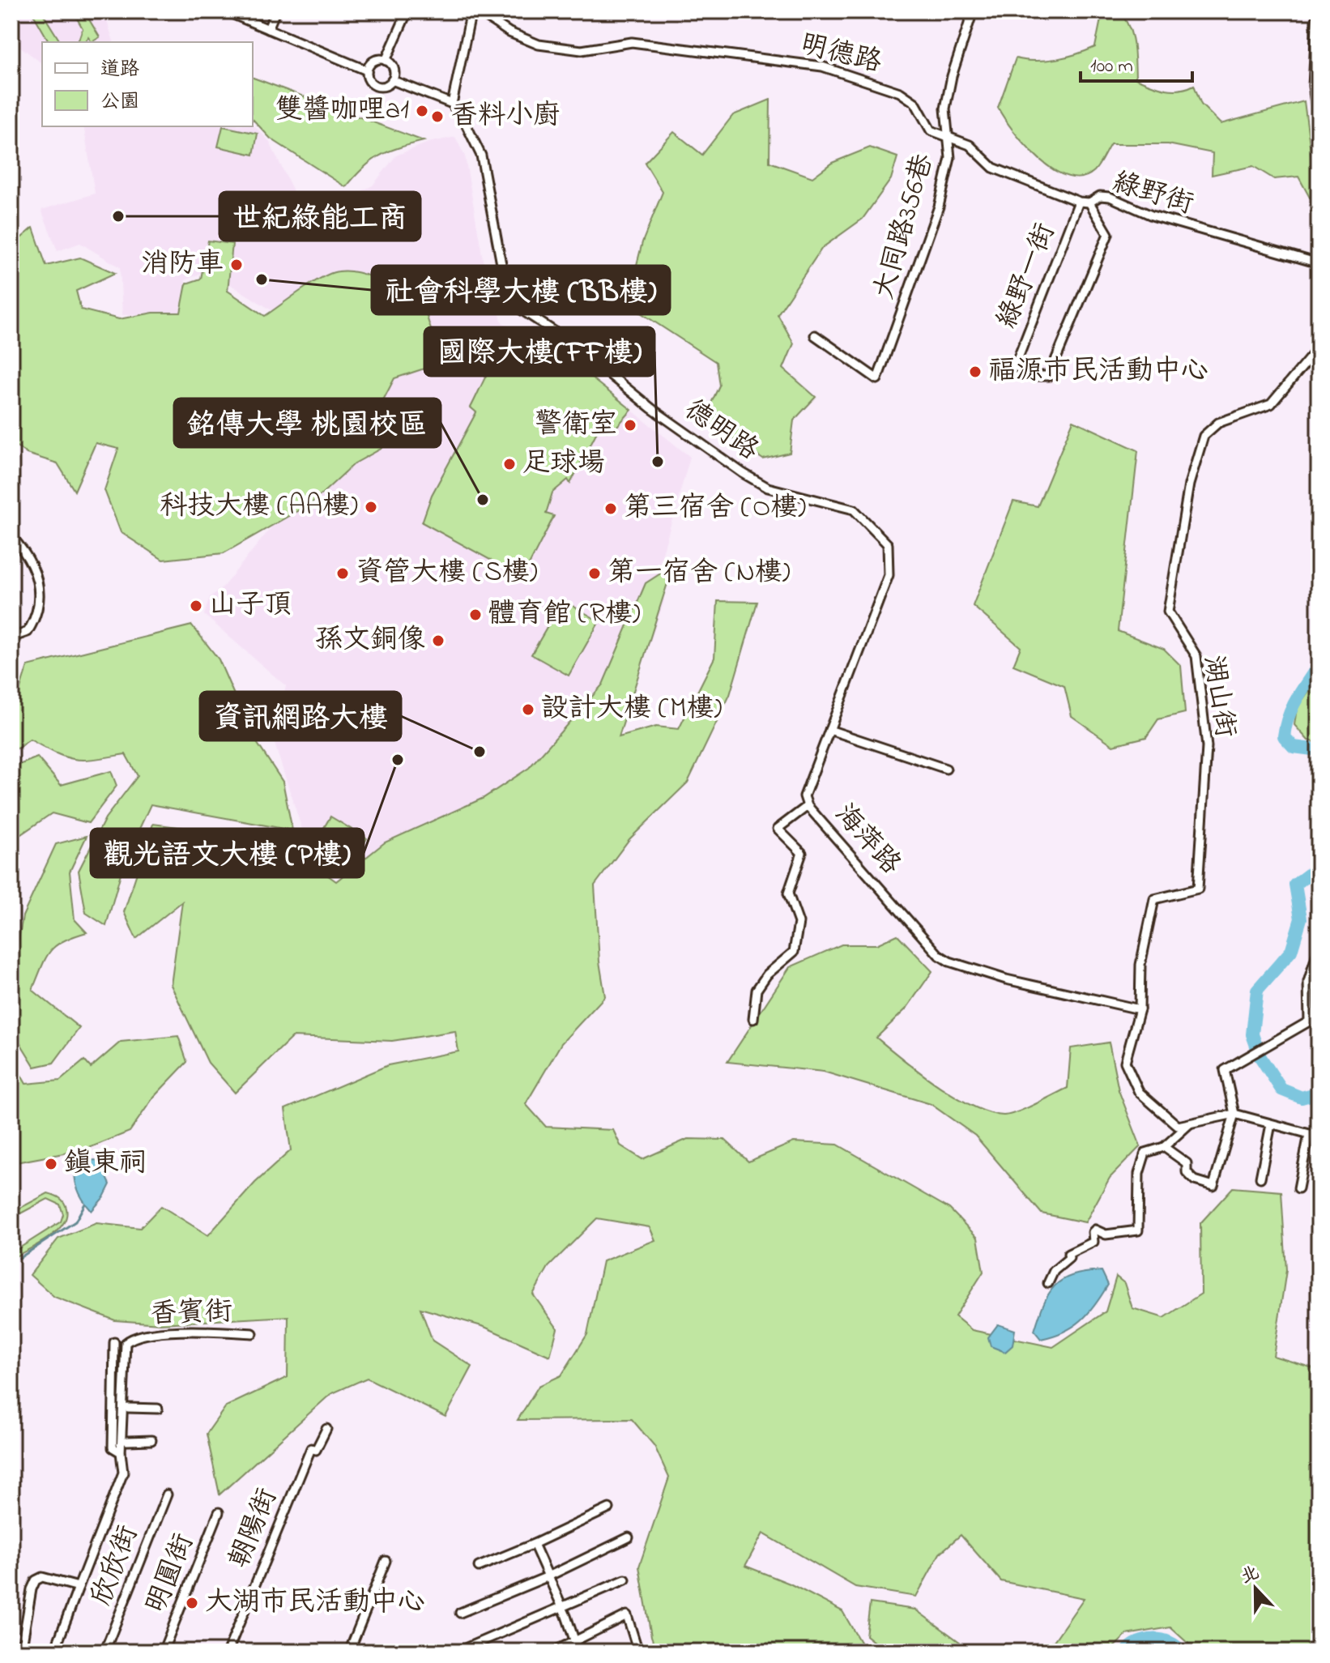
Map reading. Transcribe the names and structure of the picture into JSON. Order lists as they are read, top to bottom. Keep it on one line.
{"streets":{"street":["明德路","綠野街","大同路356巷","綠野一街","德明路","湖山街","海萍路","香賓街","朝陽街","欣欣街","明圓街"]},"crossings":[["明德路","綠野街"],["明德路","大同路356巷"],["綠野街","大同路356巷"],["綠野街","綠野一街"],["德明路","海萍路"],["湖山街","海萍路"]],"places":["雙醬咖哩a1","香料小廚","世紀綠能工商","消防車","社會科學大樓 (BB樓)","福源市民活動中心","警衛室","國際大樓(FF樓)","足球場","銘傳大學 桃園校區","科技大樓 (AA樓)","第三宿舍 (O樓)","資管大樓 (S樓)","第一宿舍 (N樓)","山子頂","體育館 (R樓)","孫文銅像","設計大樓 (M樓)","資訊網路大樓","觀光語文大樓 (P樓)","鎮東祠","大湖市民活動中心"],"legend":["道路","公園"],"scale_bar":"100 m","north":"top"}
